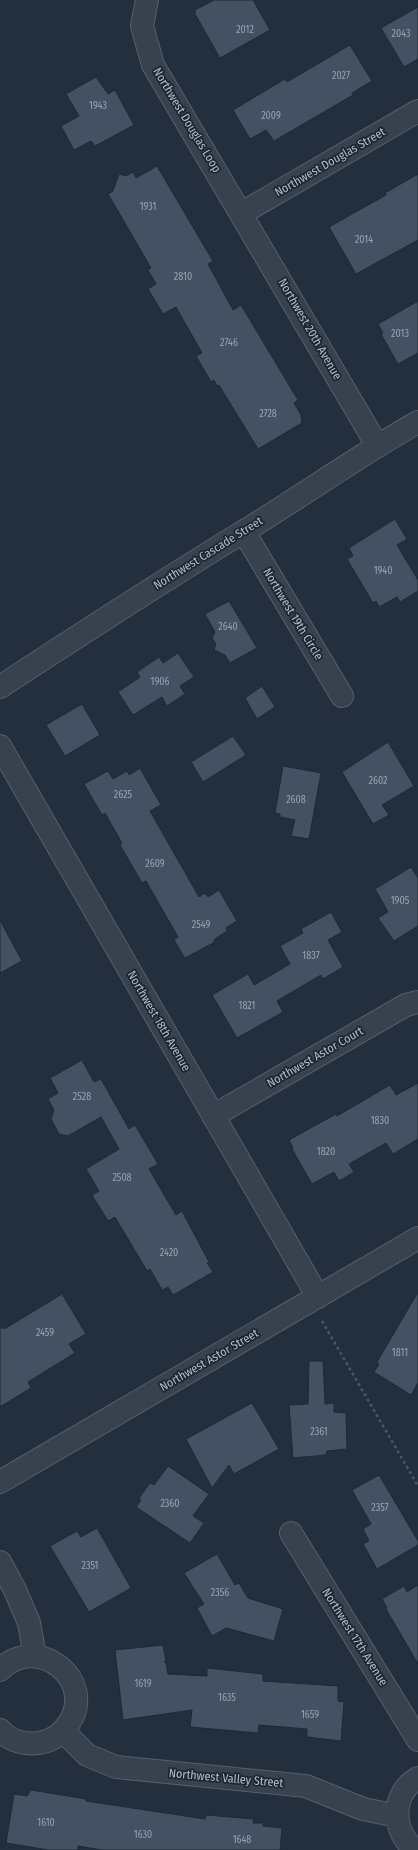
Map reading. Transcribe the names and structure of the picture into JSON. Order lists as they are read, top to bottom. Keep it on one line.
{"streets":{"street":["Northwest Douglas Loop","Northwest Douglas Street","Northwest 20th Avenue","Northwest Cascade Street","Northwest 19th Circle","Northwest 18th Avenue","Northwest Astor Court","Northwest Astor Street","Northwest 17th Avenue","Northwest Valley Street"]},"crossings":[["Northwest Douglas Loop","Northwest Douglas Street"],["Northwest Douglas Loop","Northwest 20th Avenue"],["Northwest Douglas Street","Northwest 20th Avenue"],["Northwest 20th Avenue","Northwest Cascade Street"],["Northwest Cascade Street","Northwest 19th Circle"],["Northwest 18th Avenue","Northwest Astor Court"],["Northwest 18th Avenue","Northwest Astor Street"]],"house_numbers":["2012","2043","2027","1943","2009","1931","2014","2810","2013","2746","2728","1940","2640","1906","2602","2625","2608","2609","1905","2549","1837","1821","2528","1830","1820","2508","2420","2459","1811","2361","2360","2357","2351","2356","1619","1635","1659","1610","1630","1648"]}
